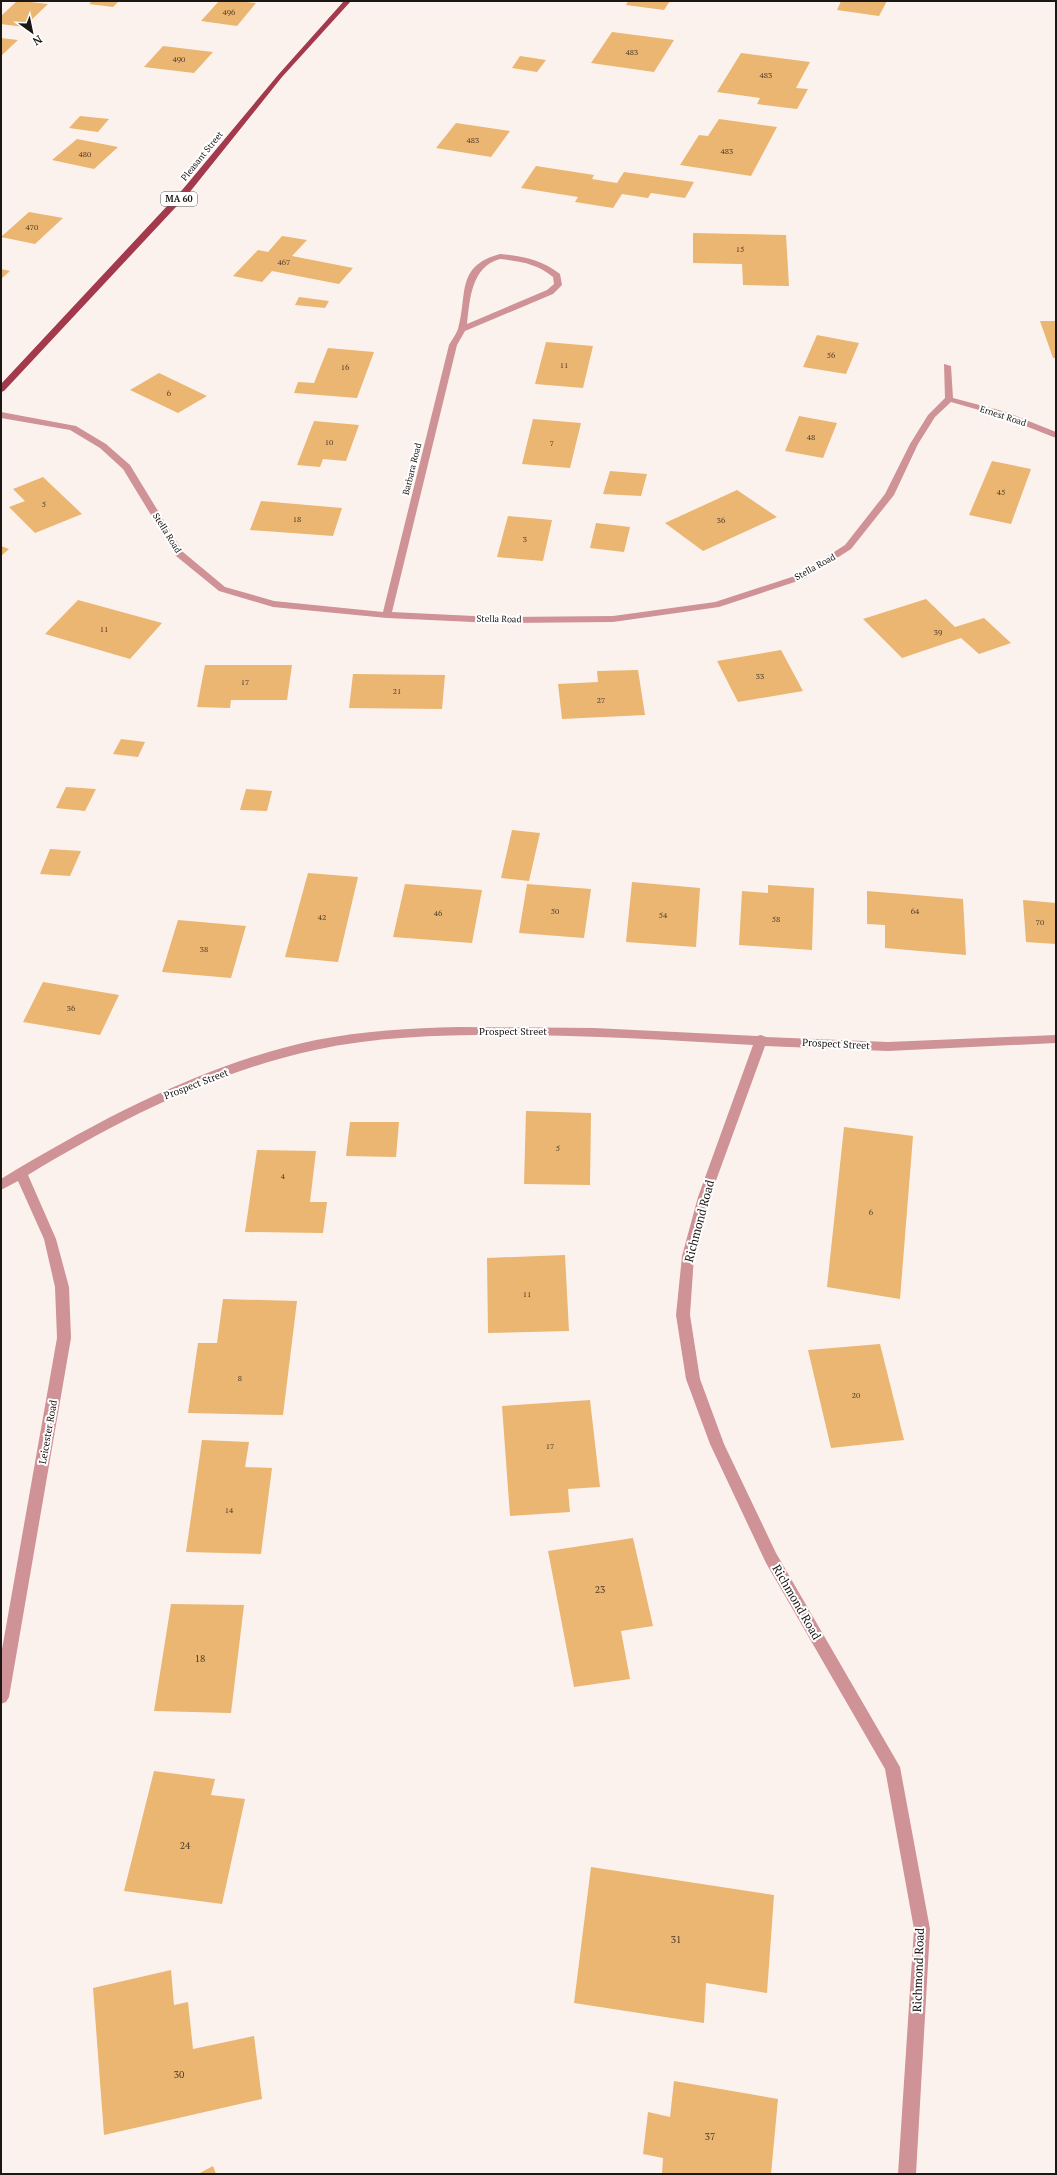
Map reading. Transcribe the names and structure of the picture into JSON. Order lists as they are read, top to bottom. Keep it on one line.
{"streets":{"main road":["Pleasant Street","MA 60"],"street":["Ernest Road","Barbara Road","Stella Road","Prospect Street","Richmond Road","Leicester Road"]},"crossings":[["Ernest Road","Stella Road"],["Barbara Road","Stella Road"],["Prospect Street","Richmond Road"],["Prospect Street","Leicester Road"]],"house_numbers":["496","483","490","483","483","483","480","470","15","467","56","11","16","6","48","10","7","45","5","18","36","3","11","39","33","17","21","27","50","64","46","54","42","58","70","38","36","5","4","6","11","8","20","17","14","23","18","24","31","30","37"],"north":"bottom right"}
